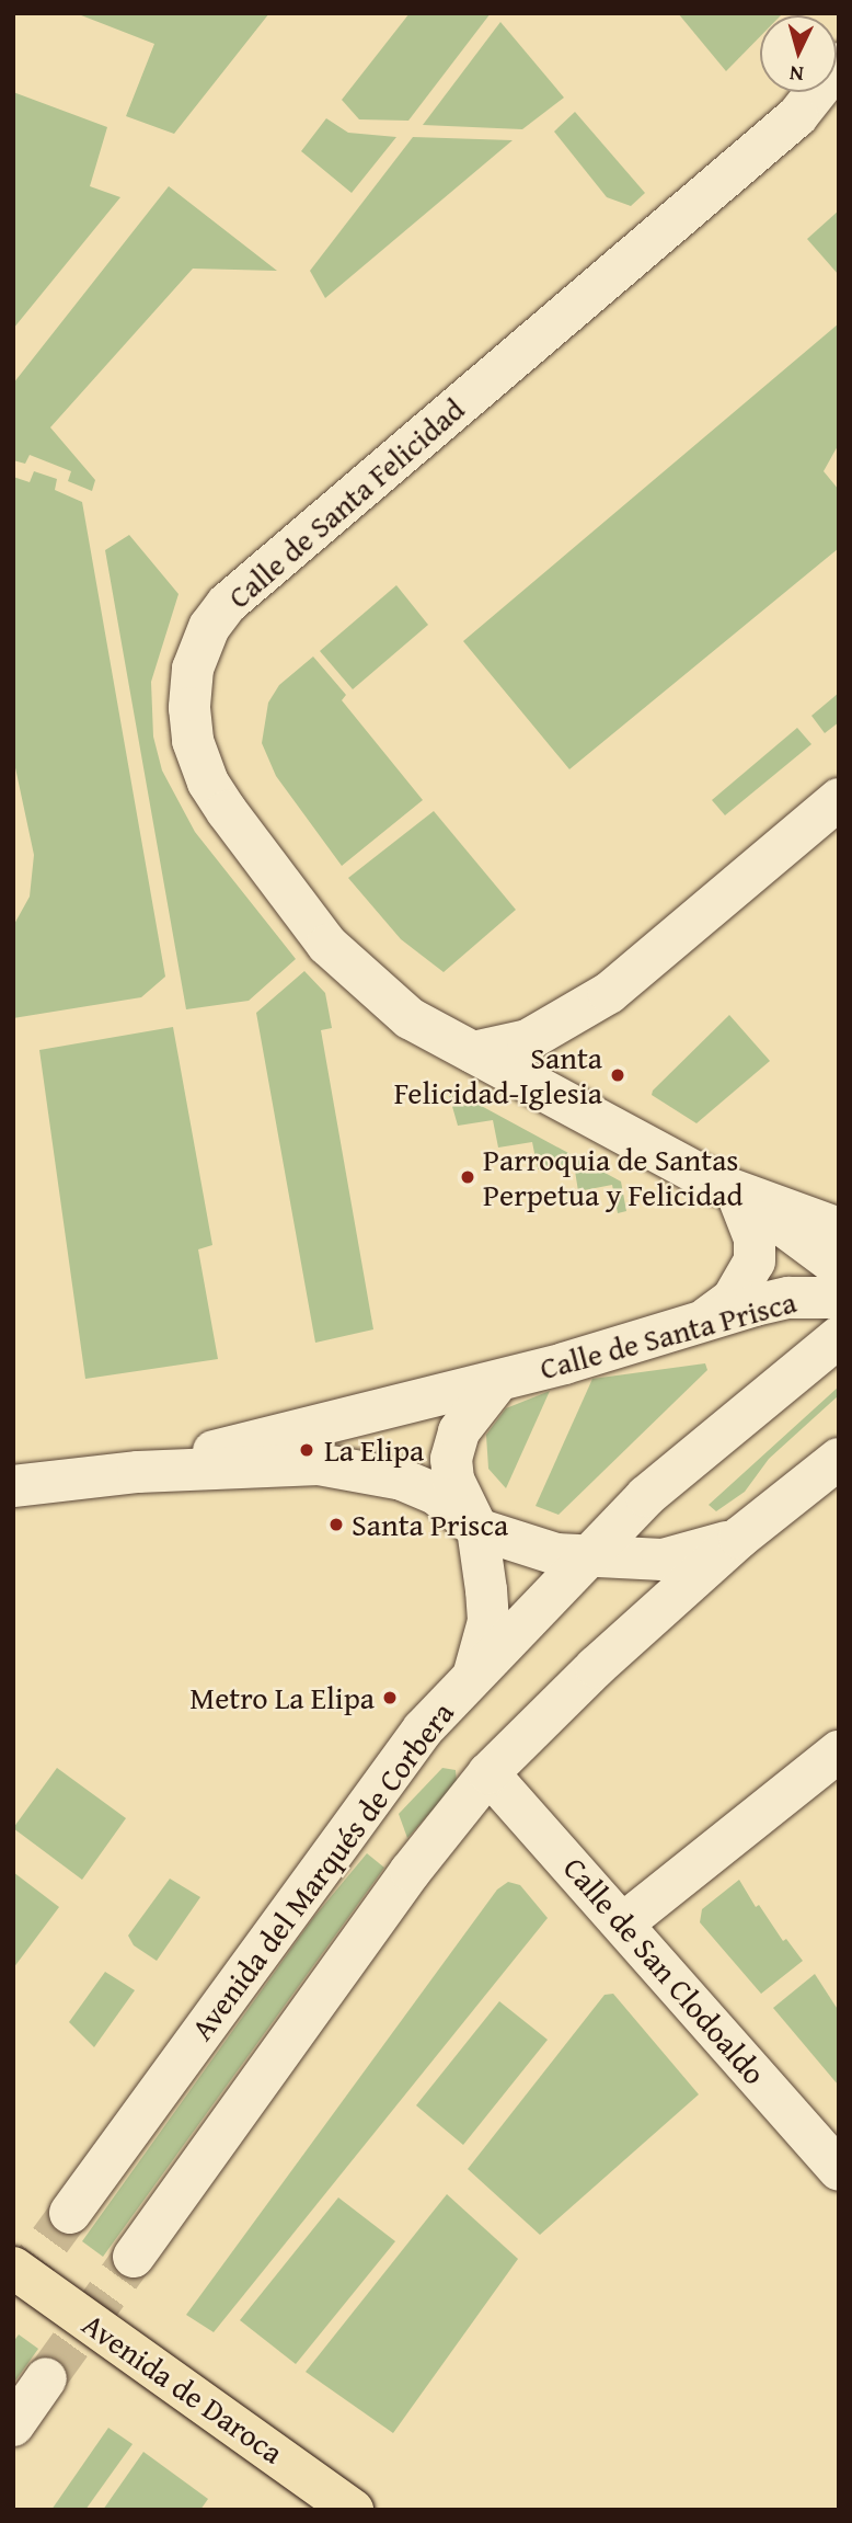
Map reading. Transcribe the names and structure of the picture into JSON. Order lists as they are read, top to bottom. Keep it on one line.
{"streets":{"main road":["Avenida de Daroca"],"street":["Calle de Santa Felicidad","Calle de Santa Prisca","Avenida del Marqués de Corbera","Calle de San Clodoaldo"]},"crossings":[["Calle de Santa Prisca","Avenida del Marqués de Corbera"]],"places":["Santa Felicidad-Iglesia","Parroquia de Santas Perpetua y Felicidad","La Elipa","Santa Prisca","Metro La Elipa"],"north":"bottom"}
